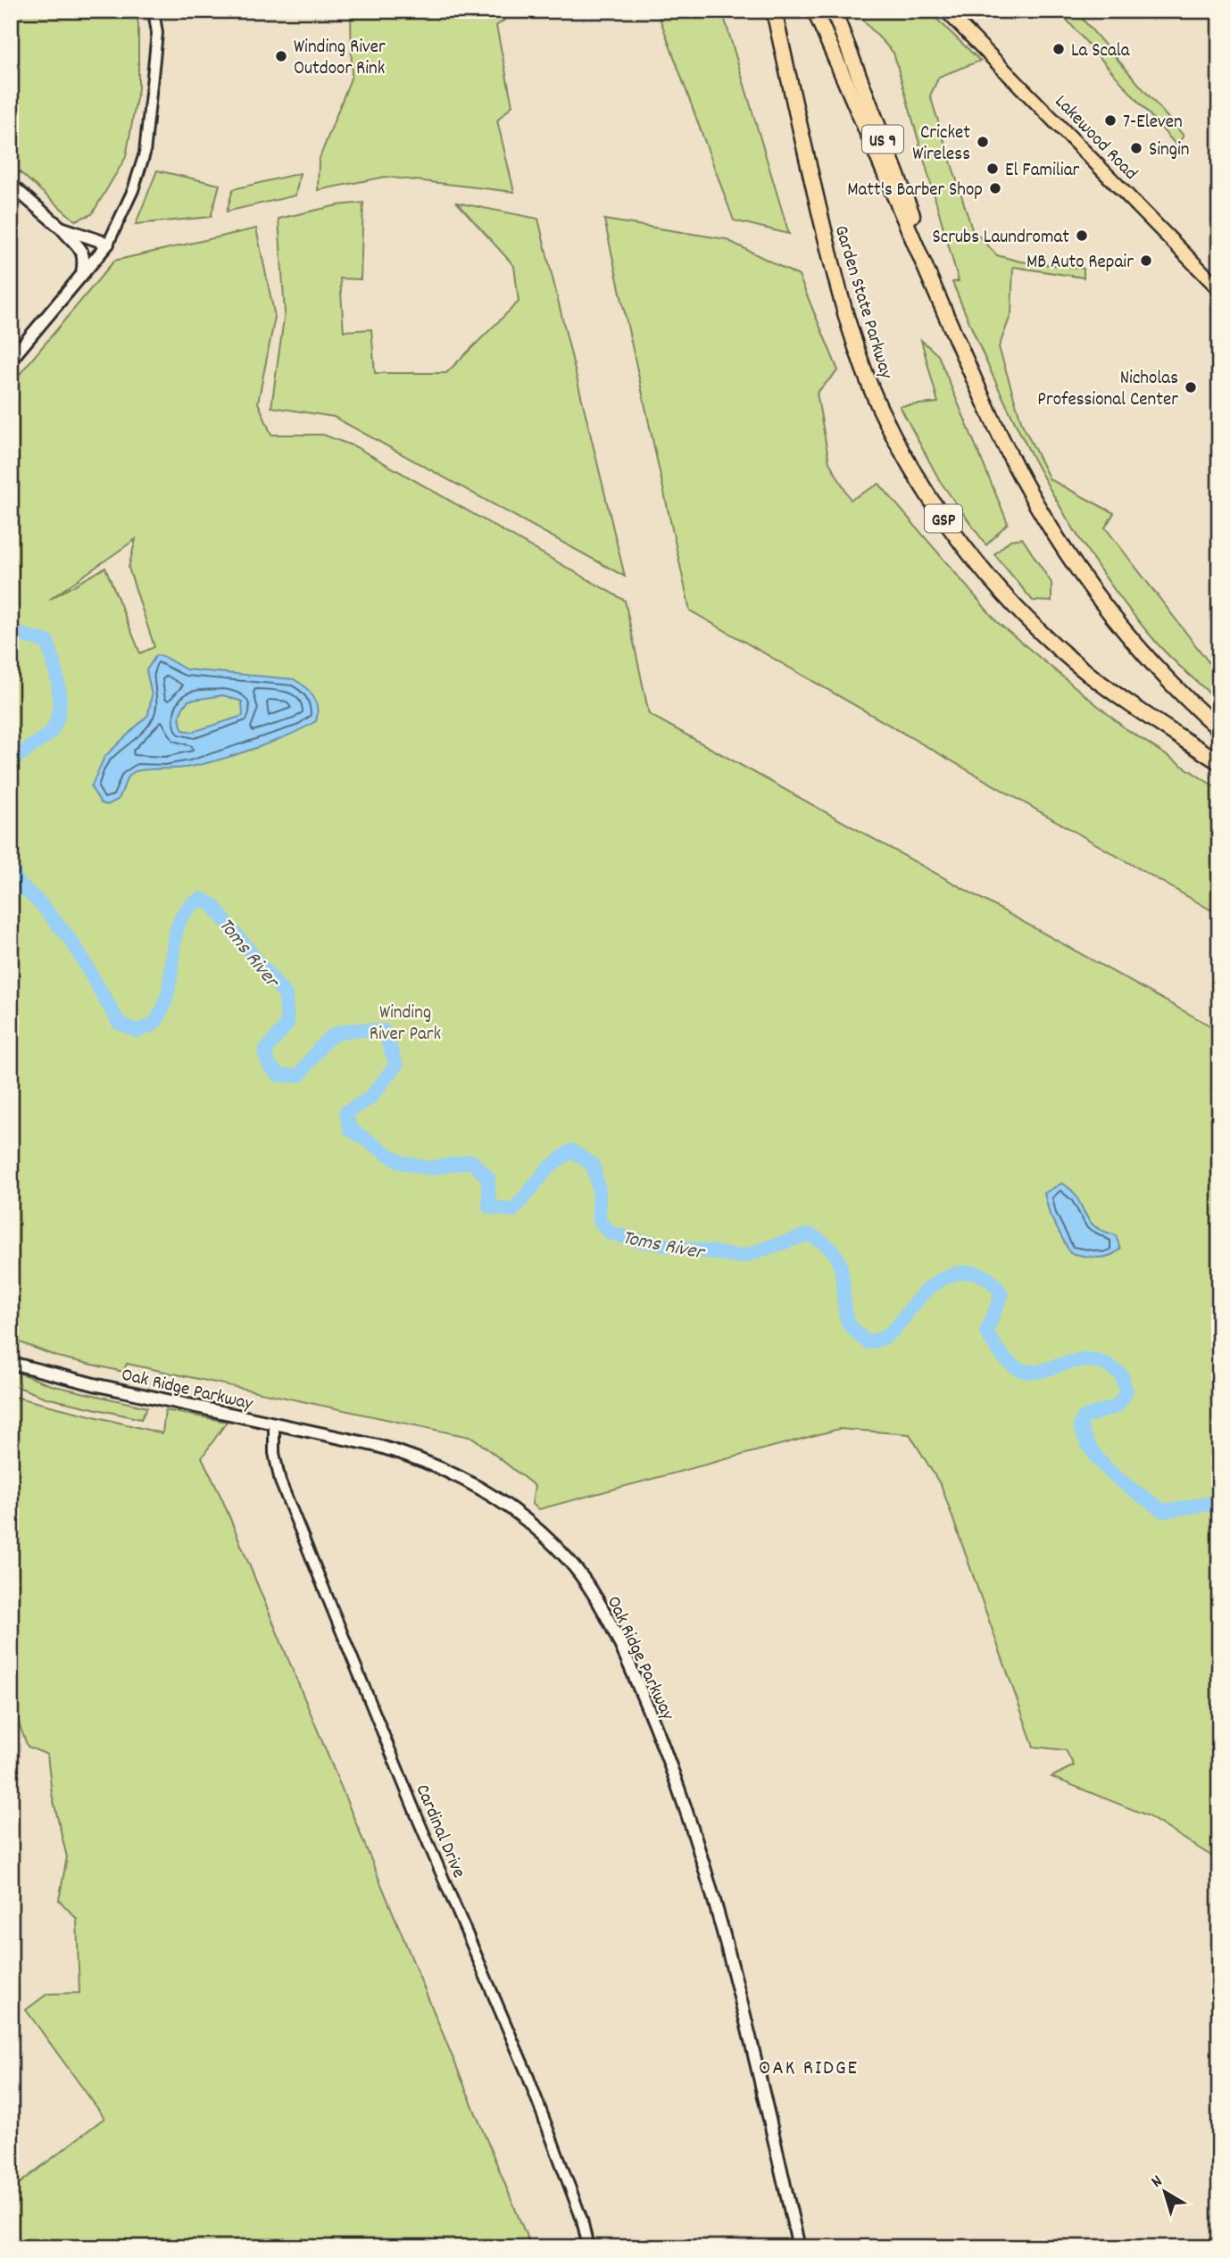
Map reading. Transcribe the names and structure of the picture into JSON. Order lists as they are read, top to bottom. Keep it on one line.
{"streets":{"highway":["US 9","Garden State Parkway","GSP"],"main road":["Lakewood Road","Oak Ridge Parkway"],"street":["Cardinal Drive"]},"crossings":[["Oak Ridge Parkway","Cardinal Drive"]],"districts":["OAK RIDGE"],"water":["Toms River"],"parks":["Winding River Park"],"places":["La Scala","Winding River Outdoor Rink","7-Eleven","Cricket Wireless","Singin","El Familiar","Matt's Barber Shop","Scrubs Laundromat","MB Auto Repair","Nicholas Professional Center"],"north":"top left"}
